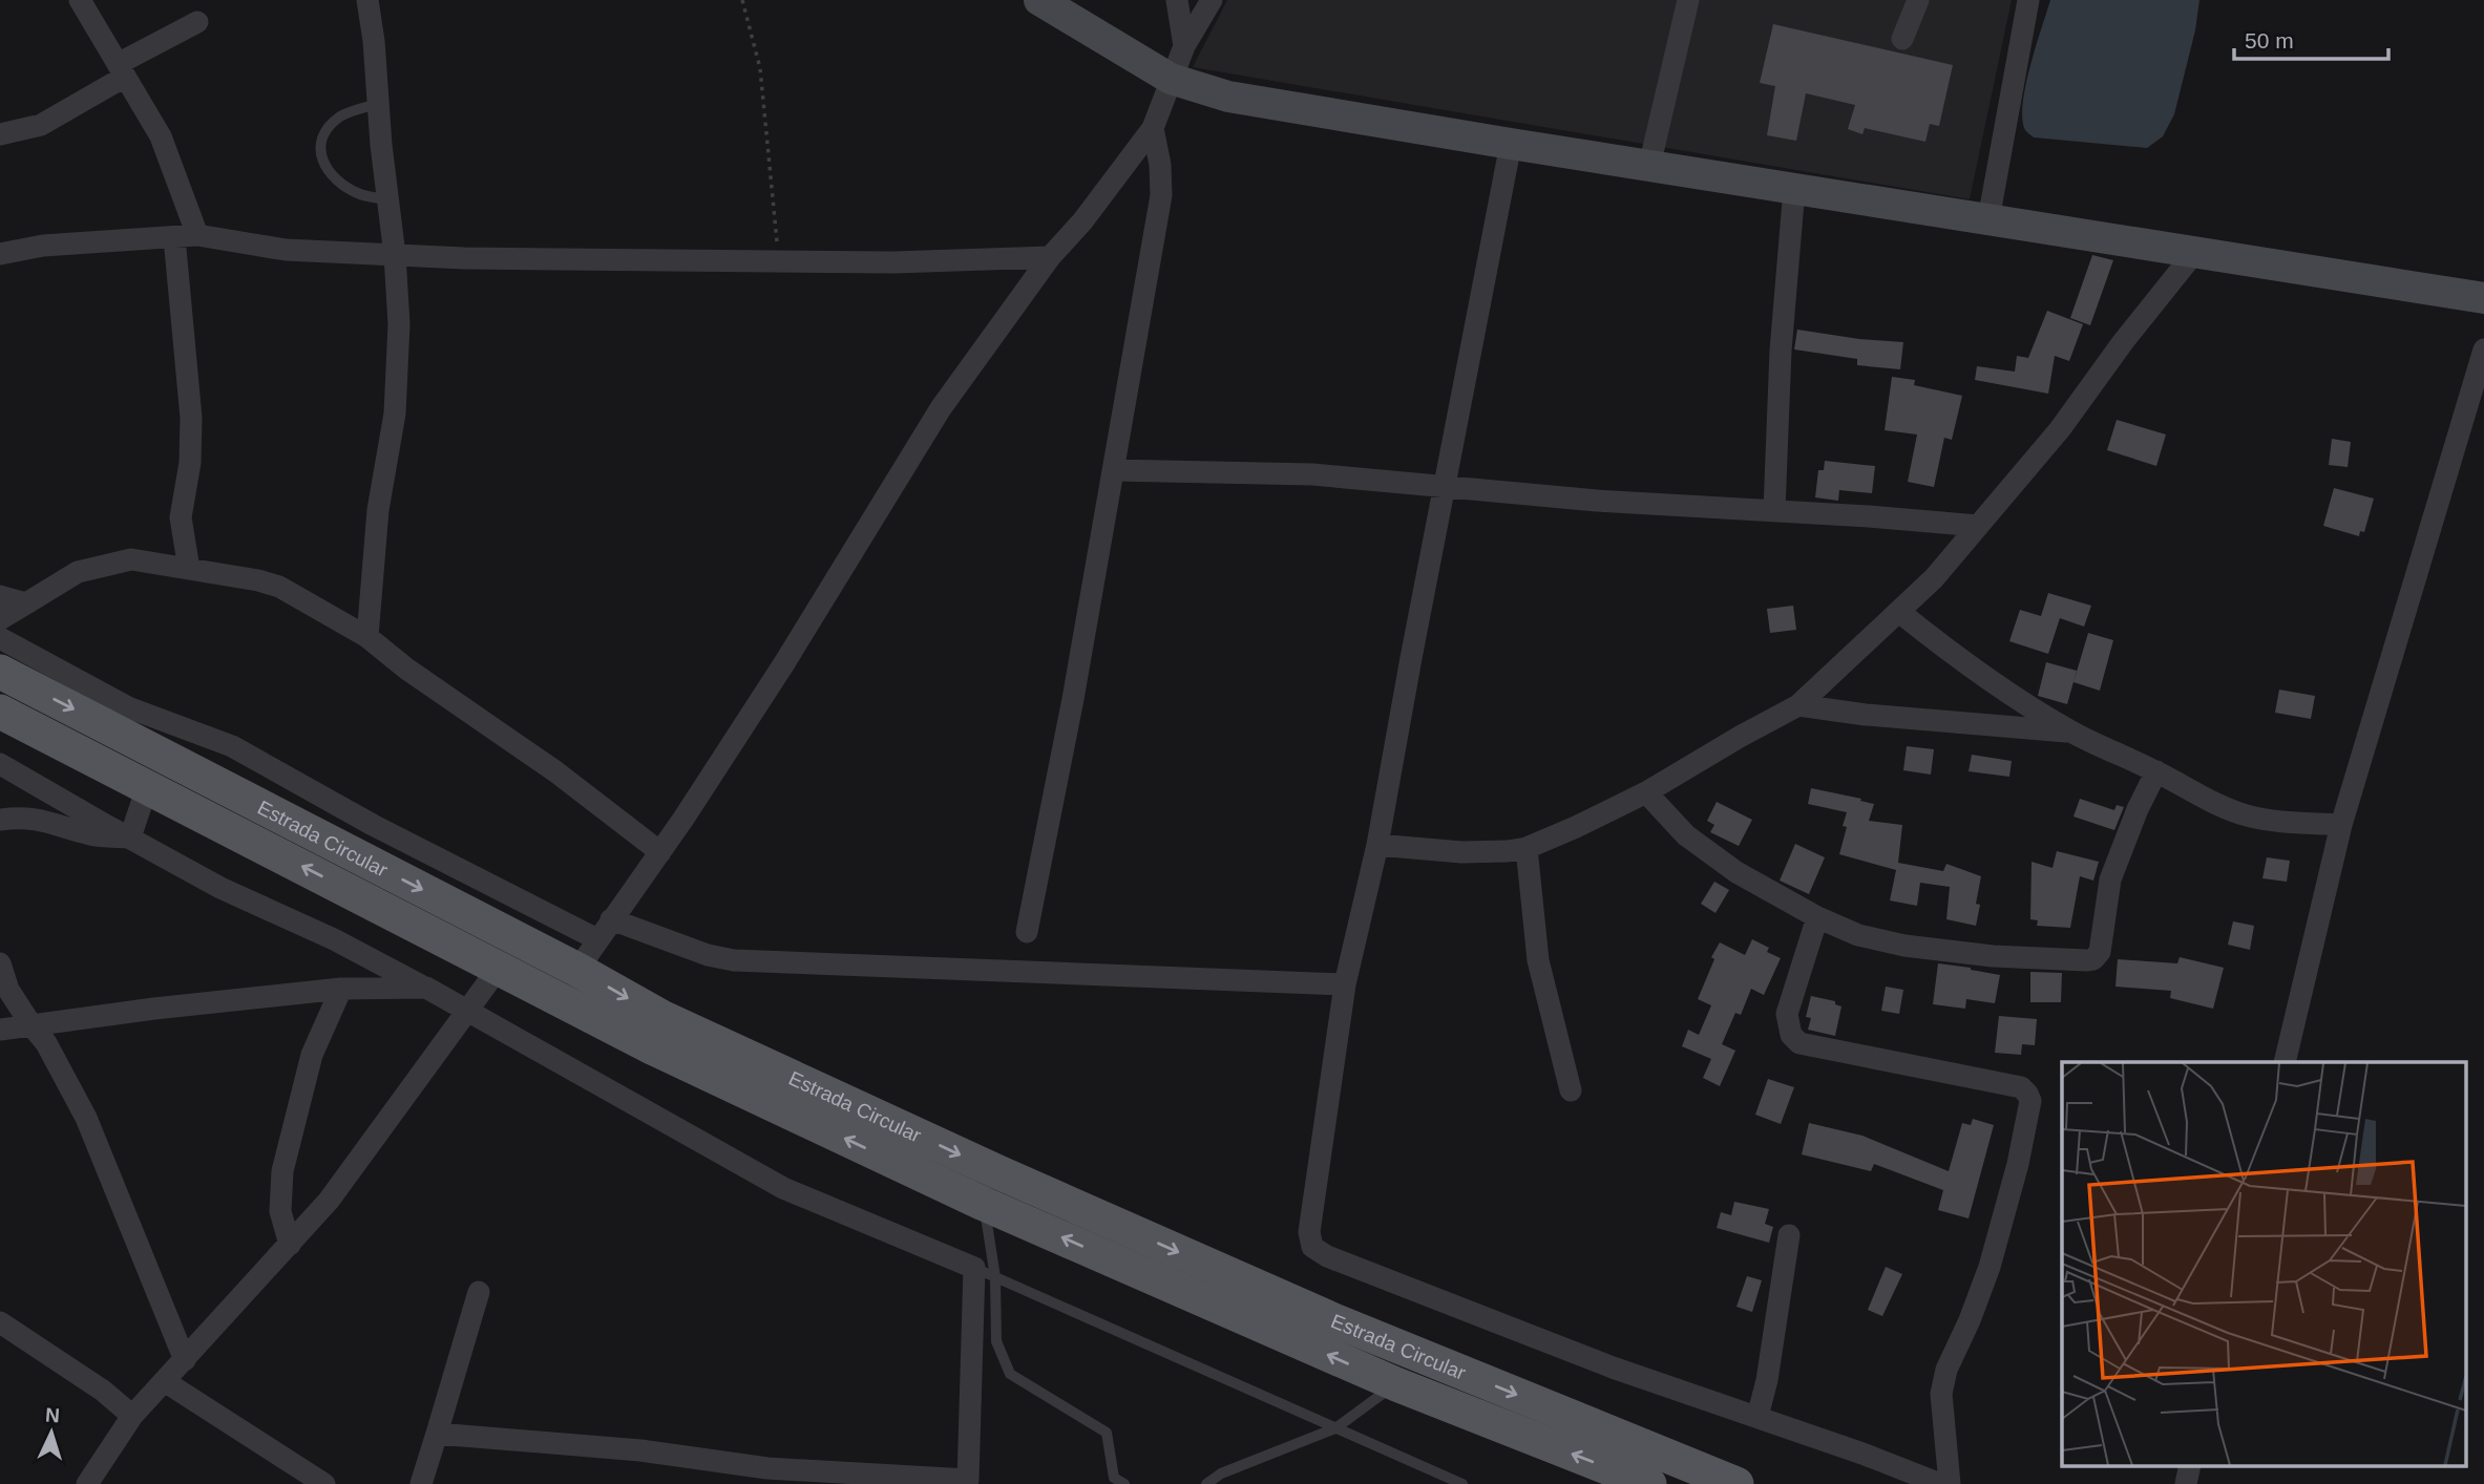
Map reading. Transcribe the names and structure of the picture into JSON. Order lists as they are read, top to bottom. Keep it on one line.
{"streets":{"main road":["Estrada Circular"]},"scale_bar":"50 m","north":"top"}
